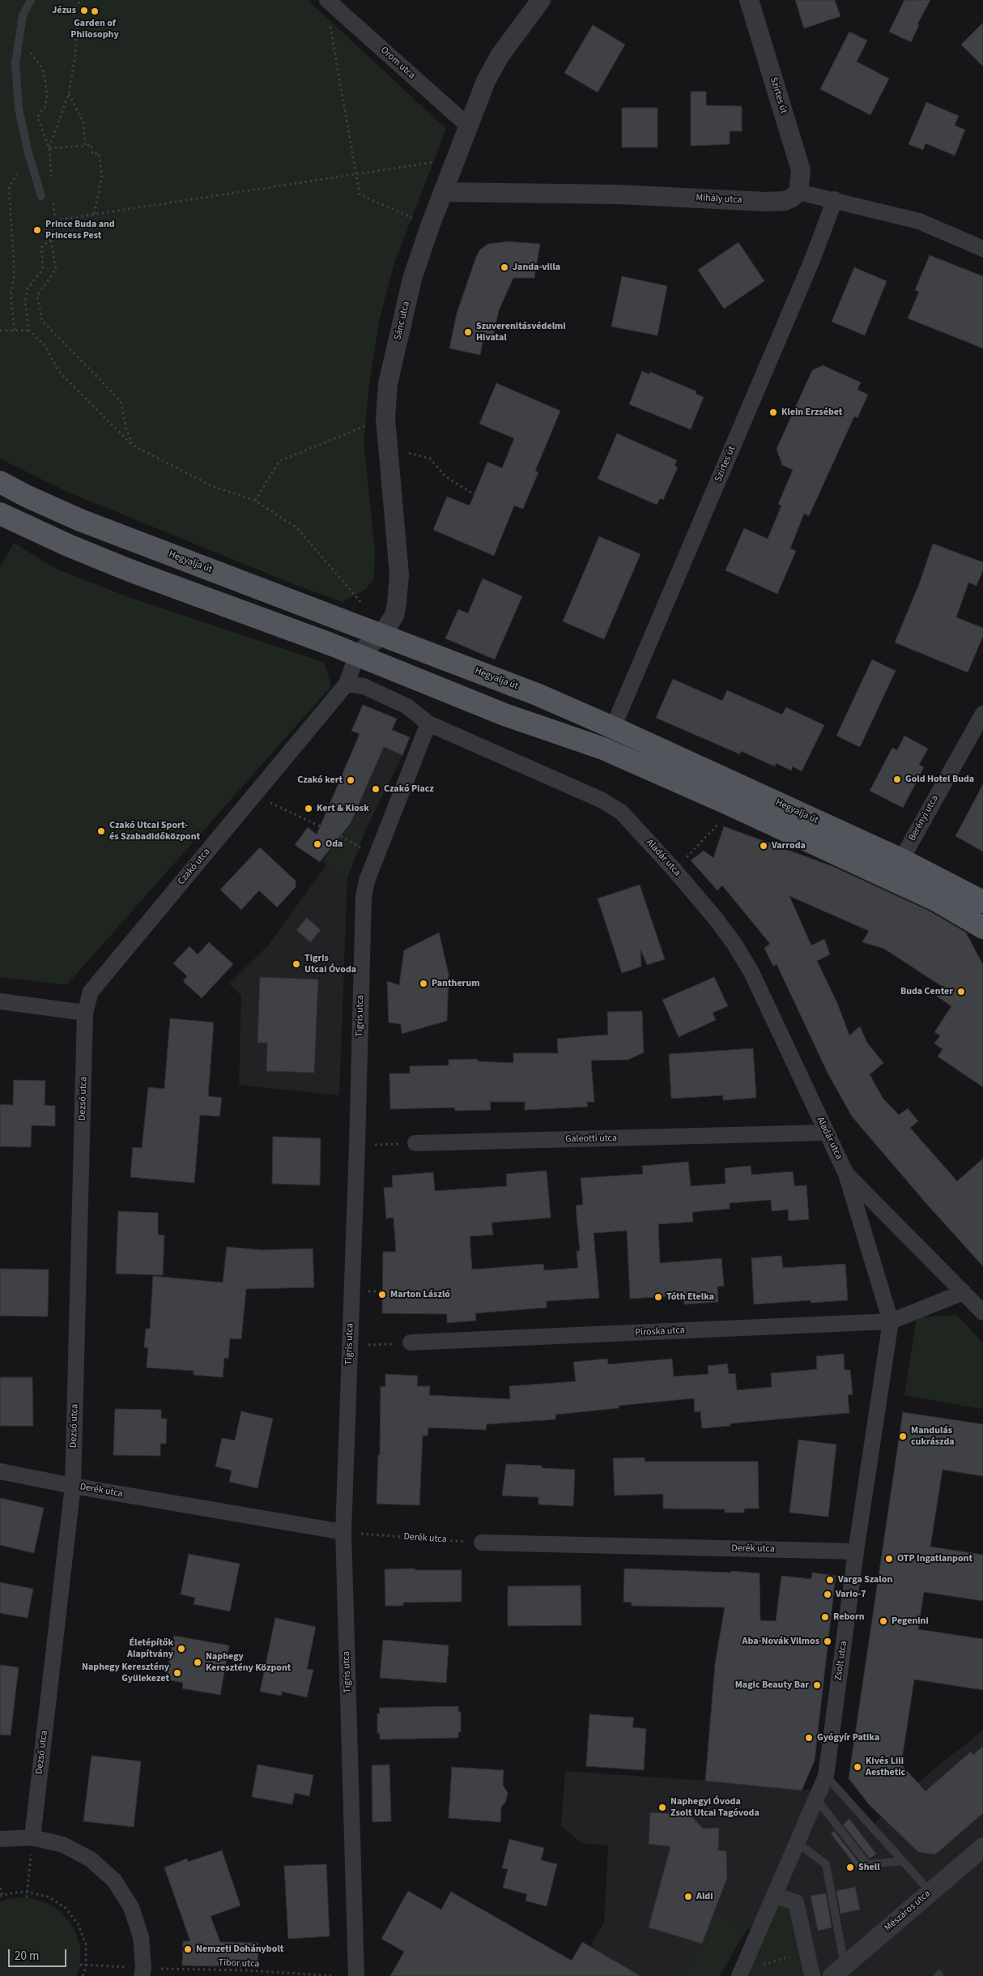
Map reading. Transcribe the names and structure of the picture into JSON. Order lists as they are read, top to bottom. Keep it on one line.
{"streets":{"main road":["Hegyalja út"],"street":["Orom utca","Szirtes út","Mihály utca","Sánc utca","Berényi utca","Aladár utca","Czakó utca","Tigris utca","Dezső utca","Galeotti utca","Piroska utca","Derék utca","Zsolt utca","Mészáros utca"],"path":["Tibor utca"]},"crossings":[["Orom utca","Sánc utca"],["Szirtes út","Mihály utca"],["Szirtes út","Hegyalja út"],["Mihály utca","Sánc utca"],["Sánc utca","Hegyalja út"],["Sánc utca","Czakó utca"],["Hegyalja út","Berényi utca"],["Aladár utca","Czakó utca"],["Aladár utca","Tigris utca"],["Aladár utca","Galeotti utca"],["Aladár utca","Piroska utca"],["Aladár utca","Zsolt utca"],["Czakó utca","Dezső utca"],["Tigris utca","Derék utca"],["Dezső utca","Derék utca"],["Piroska utca","Zsolt utca"],["Derék utca","Zsolt utca"]],"places":["Jézus","Garden of Philosophy","Prince Buda and Princess Pest","Janda-villa","Szuverenitásvédelmi Hivatal","Klein Erzsébet","Gold Hotel Buda","Czakó kert","Czakó Piacz","Kert & Kiosk","Czakó Utcai Sport- és Szabadidőközpont","Oda","Varroda","Tigris Utcai Óvoda","Pantherum","Buda Center","Marton László","Tóth Etelka","Mandulás cukrászda","OTP Ingatlanpont","Varga Szalon","Vario-7","Reborn","Pegenini","Aba-Novák Vilmos","Életépítők Alapítvány","Naphegy Keresztény Központ","Naphegy Keresztény Gyülekezet","Magic Beauty Bar","Gyógyír Patika","Kivés Lili Aesthetic","Naphegyi Óvoda Zsolt Utcai Tagóvoda","Shell","Aldi","Nemzeti Dohánybolt"],"scale_bar":"20 m"}
